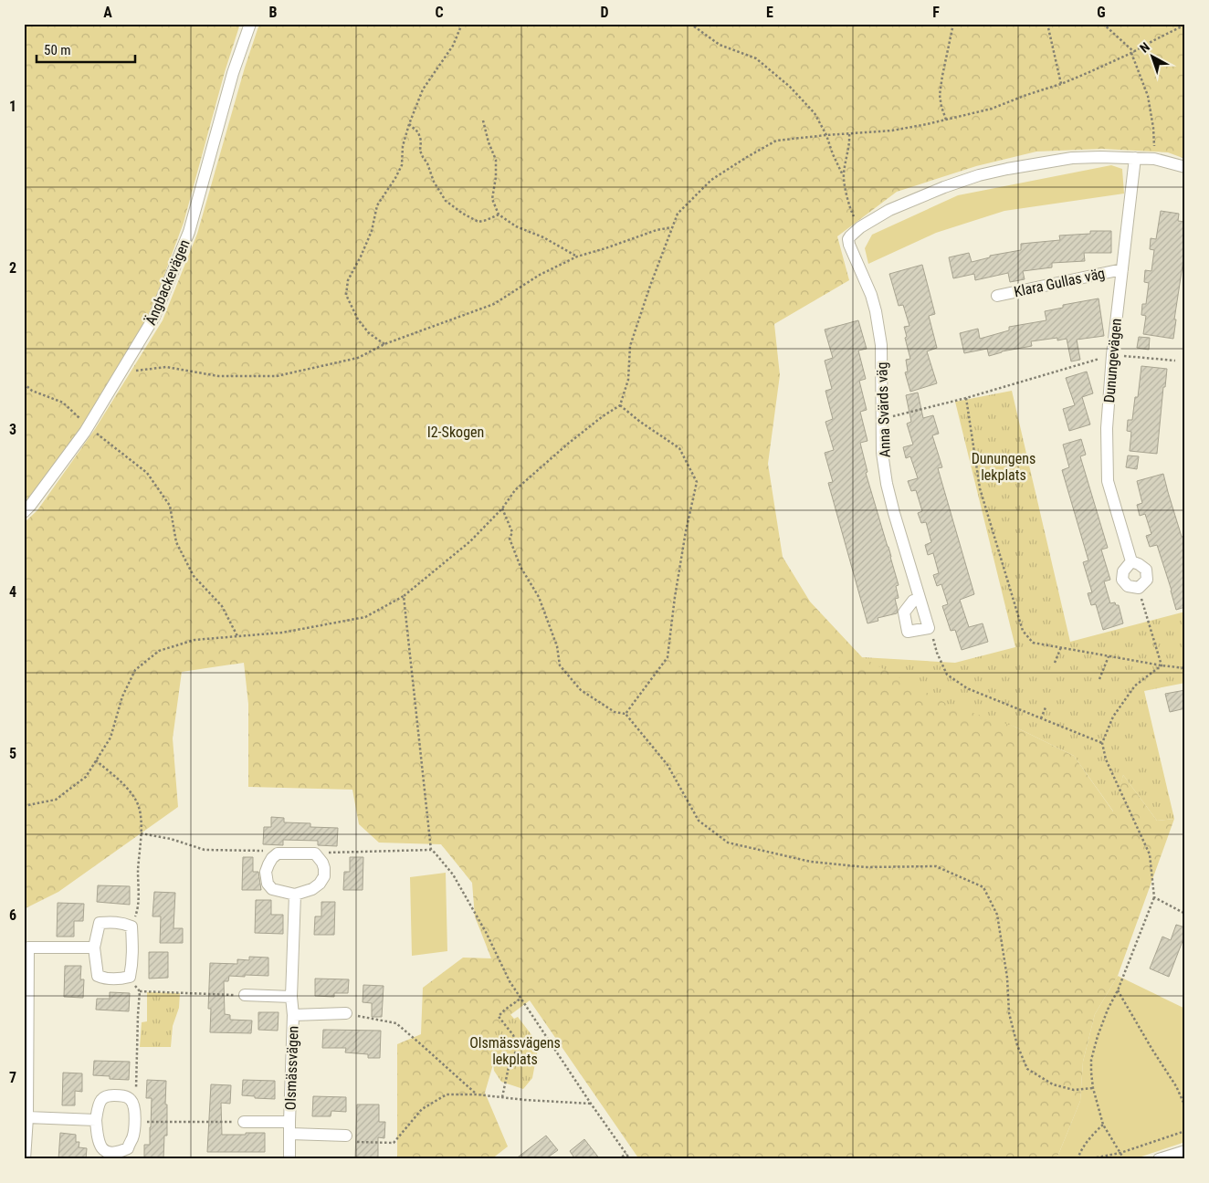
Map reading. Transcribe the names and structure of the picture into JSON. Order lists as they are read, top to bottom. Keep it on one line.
{"streets":{"street":["Ängbackevägen","Klara Gullas väg","Dunungevägen","Anna Svärds väg","Olsmässvägen"]},"crossings":[["Klara Gullas väg","Dunungevägen"]],"parks":["I2-Skogen","Dunungens lekplats","Olsmässvägens lekplats"],"scale_bar":"50 m","north":"top left","grid":{"columns":["A","B","C","D","E","F","G"],"rows":["1","2","3","4","5","6","7"]}}
